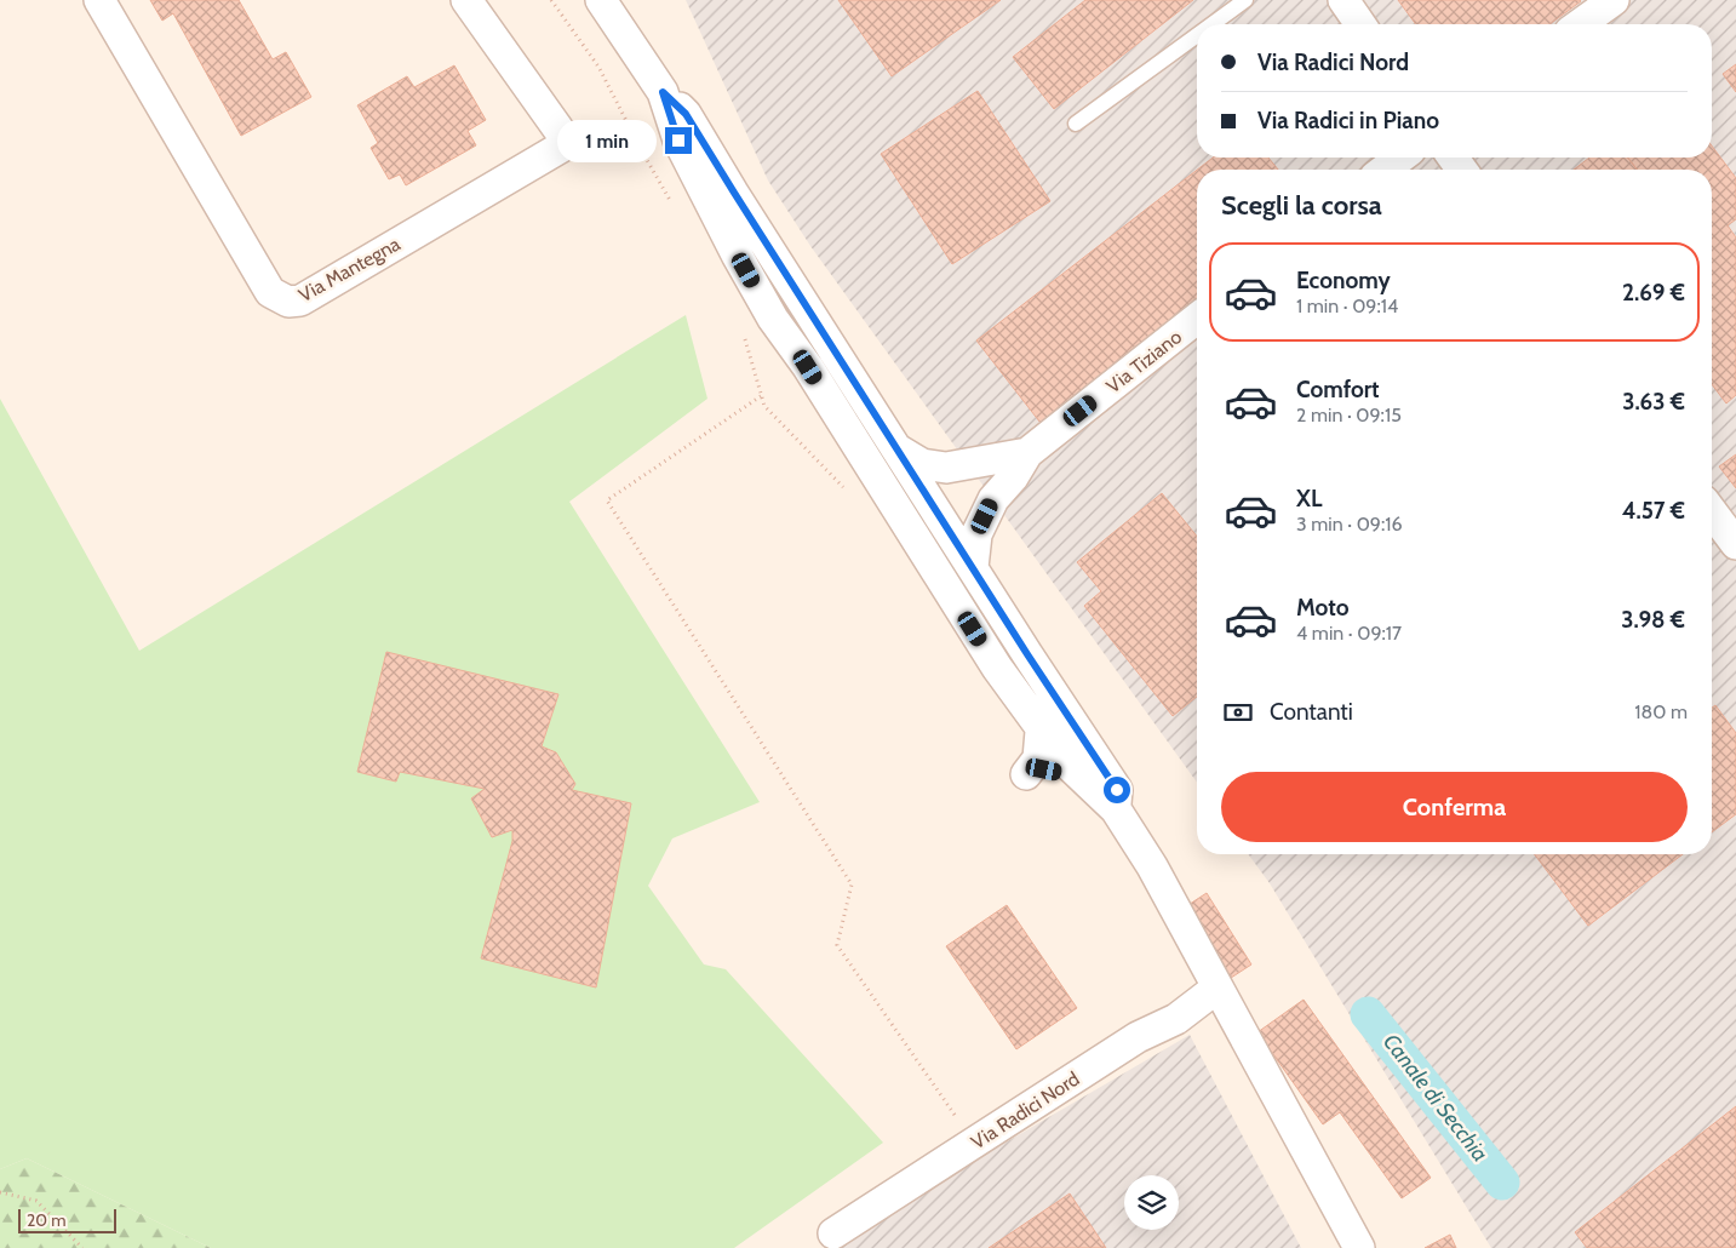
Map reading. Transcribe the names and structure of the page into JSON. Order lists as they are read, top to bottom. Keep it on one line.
{"streets":{"street":["Via Mantegna","Via Tiziano","Via Radici Nord"]},"water":["Canale di Secchia"],"scale_bar":"20 m","page":{"banner":["Via Radici Nord","Via Radici in Piano"],"bubble":"1 min","heading":"Scegli la corsa","list":[{"name":"Economy","note":"1 min · 09:14","value":"2.69 €"},{"name":"Comfort","note":"2 min · 09:15","value":"3.63 €"},{"name":"XL","note":"3 min · 09:16","value":"4.57 €"},{"name":"Moto","note":"4 min · 09:17","value":"3.98 €"}],"pay":["Contanti","180 m"],"buttons":"Conferma","scale":"20 m"}}
